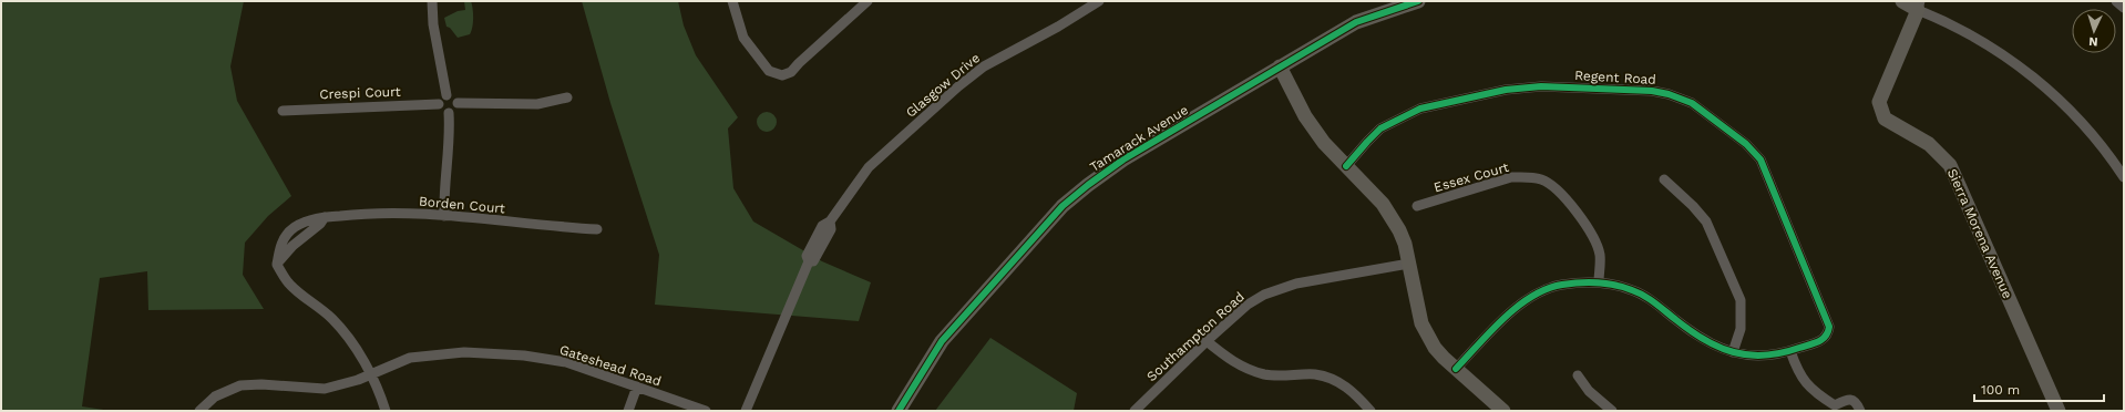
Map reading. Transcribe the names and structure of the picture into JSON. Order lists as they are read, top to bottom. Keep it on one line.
{"streets":{"main road":["Tamarack Avenue","Sierra Morena Avenue"],"street":["Regent Road","Glasgow Drive","Crespi Court","Essex Court","Borden Court","Southampton Road","Gateshead Road"]},"crossings":[["Regent Road","Essex Court"],["Borden Court","Gateshead Road"]],"scale_bar":"100 m","north":"bottom"}
